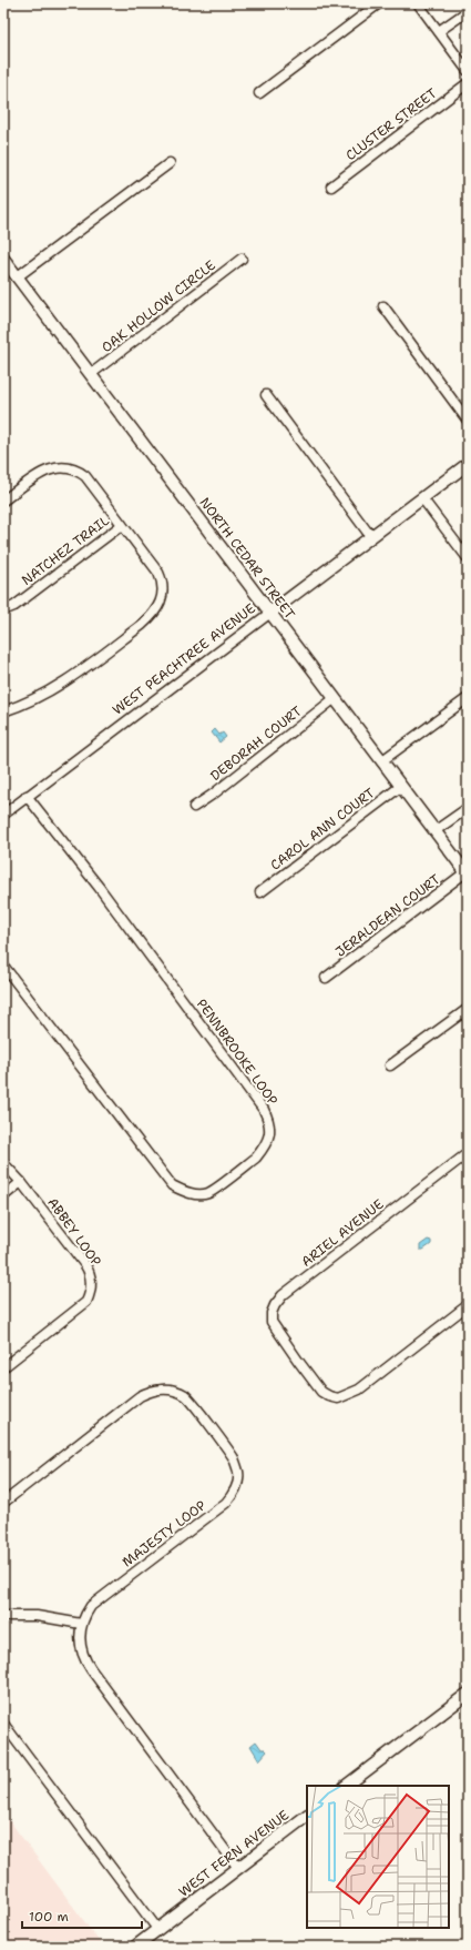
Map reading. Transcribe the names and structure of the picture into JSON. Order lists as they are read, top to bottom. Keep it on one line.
{"streets":{"street":["CLUSTER STREET","OAK HOLLOW CIRCLE","NATCHEZ TRAIL","NORTH CEDAR STREET","WEST PEACHTREE AVENUE","DEBORAH COURT","CAROL ANN COURT","JERALDEAN COURT","PENNBROOKE LOOP","ABBEY LOOP","ARIEL AVENUE","MAJESTY LOOP","WEST FERN AVENUE"]},"crossings":[["OAK HOLLOW CIRCLE","NORTH CEDAR STREET"],["NORTH CEDAR STREET","WEST PEACHTREE AVENUE"],["NORTH CEDAR STREET","DEBORAH COURT"],["NORTH CEDAR STREET","CAROL ANN COURT"],["NORTH CEDAR STREET","JERALDEAN COURT"],["WEST PEACHTREE AVENUE","PENNBROOKE LOOP"]],"scale_bar":"100 m"}
